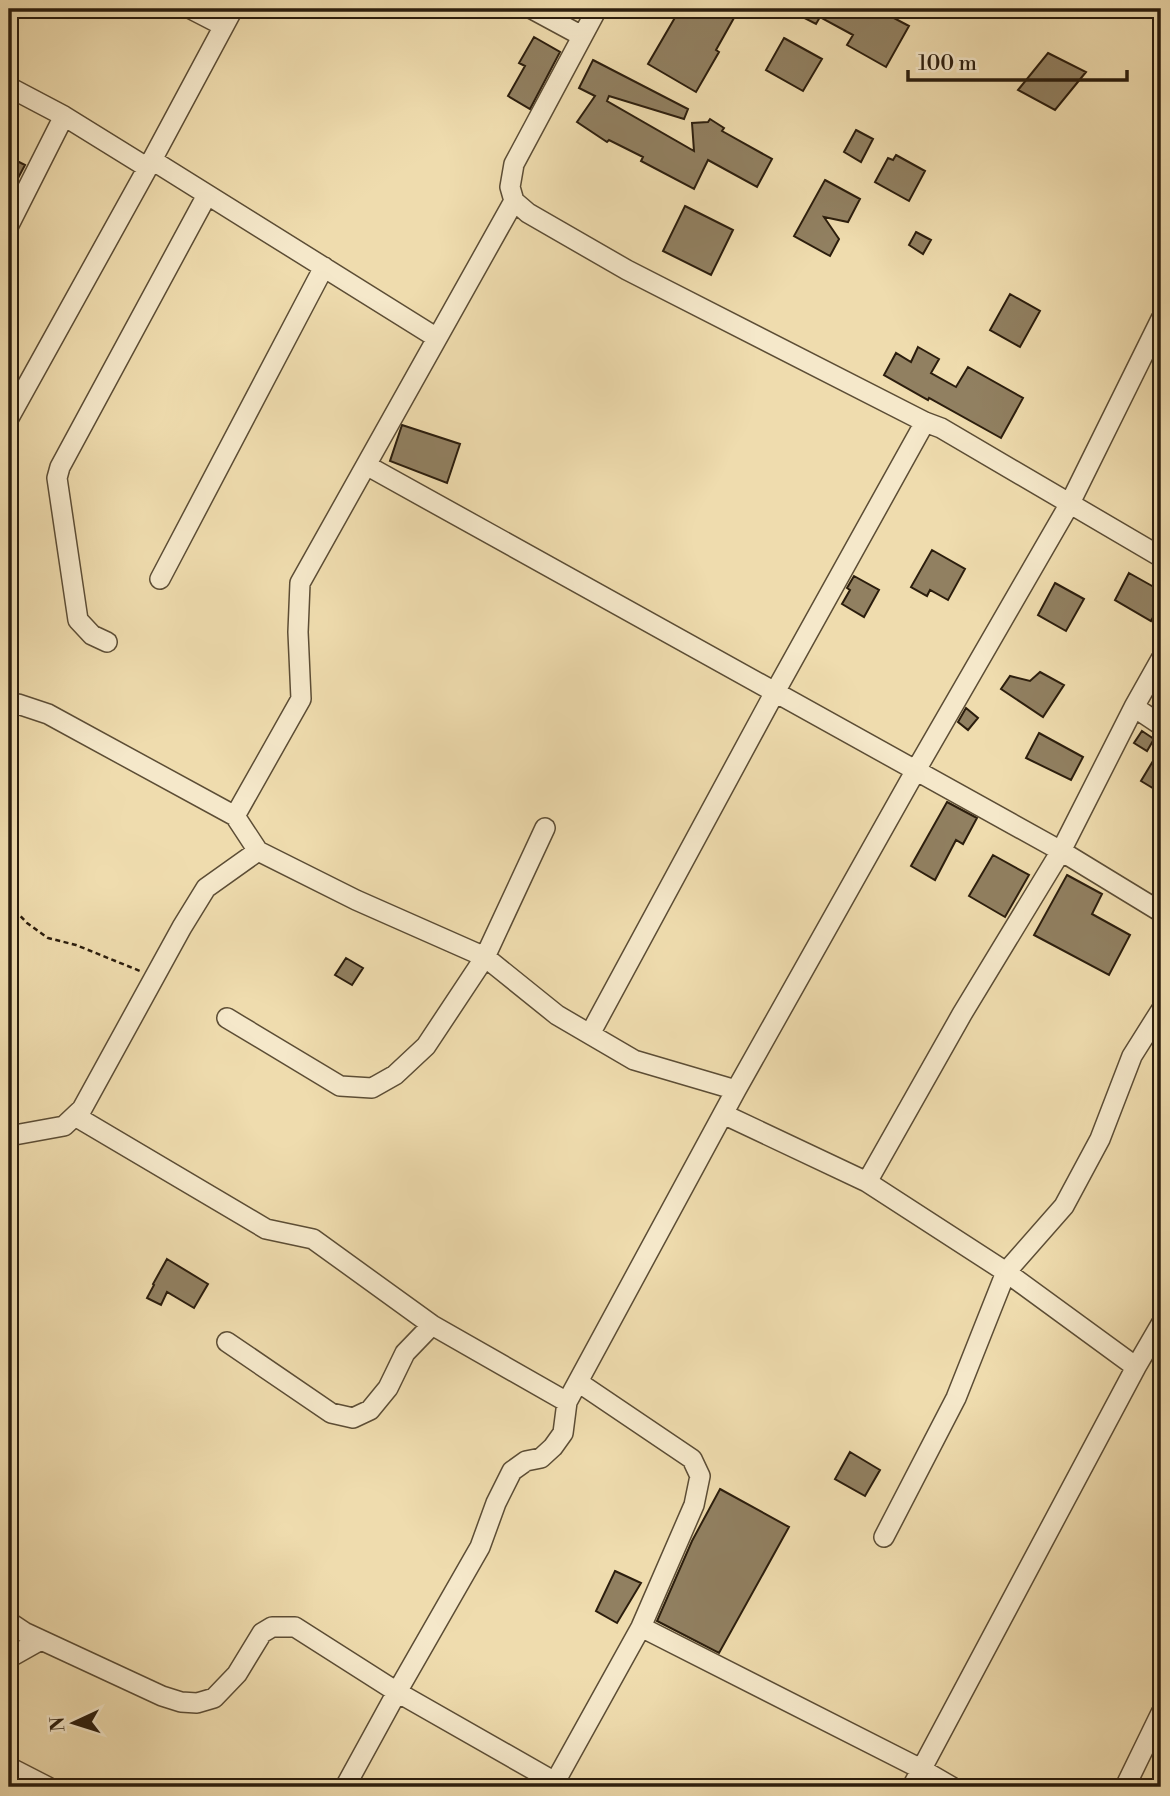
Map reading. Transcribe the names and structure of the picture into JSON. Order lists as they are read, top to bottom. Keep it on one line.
{"scale_bar":"100 m","north":"left"}
